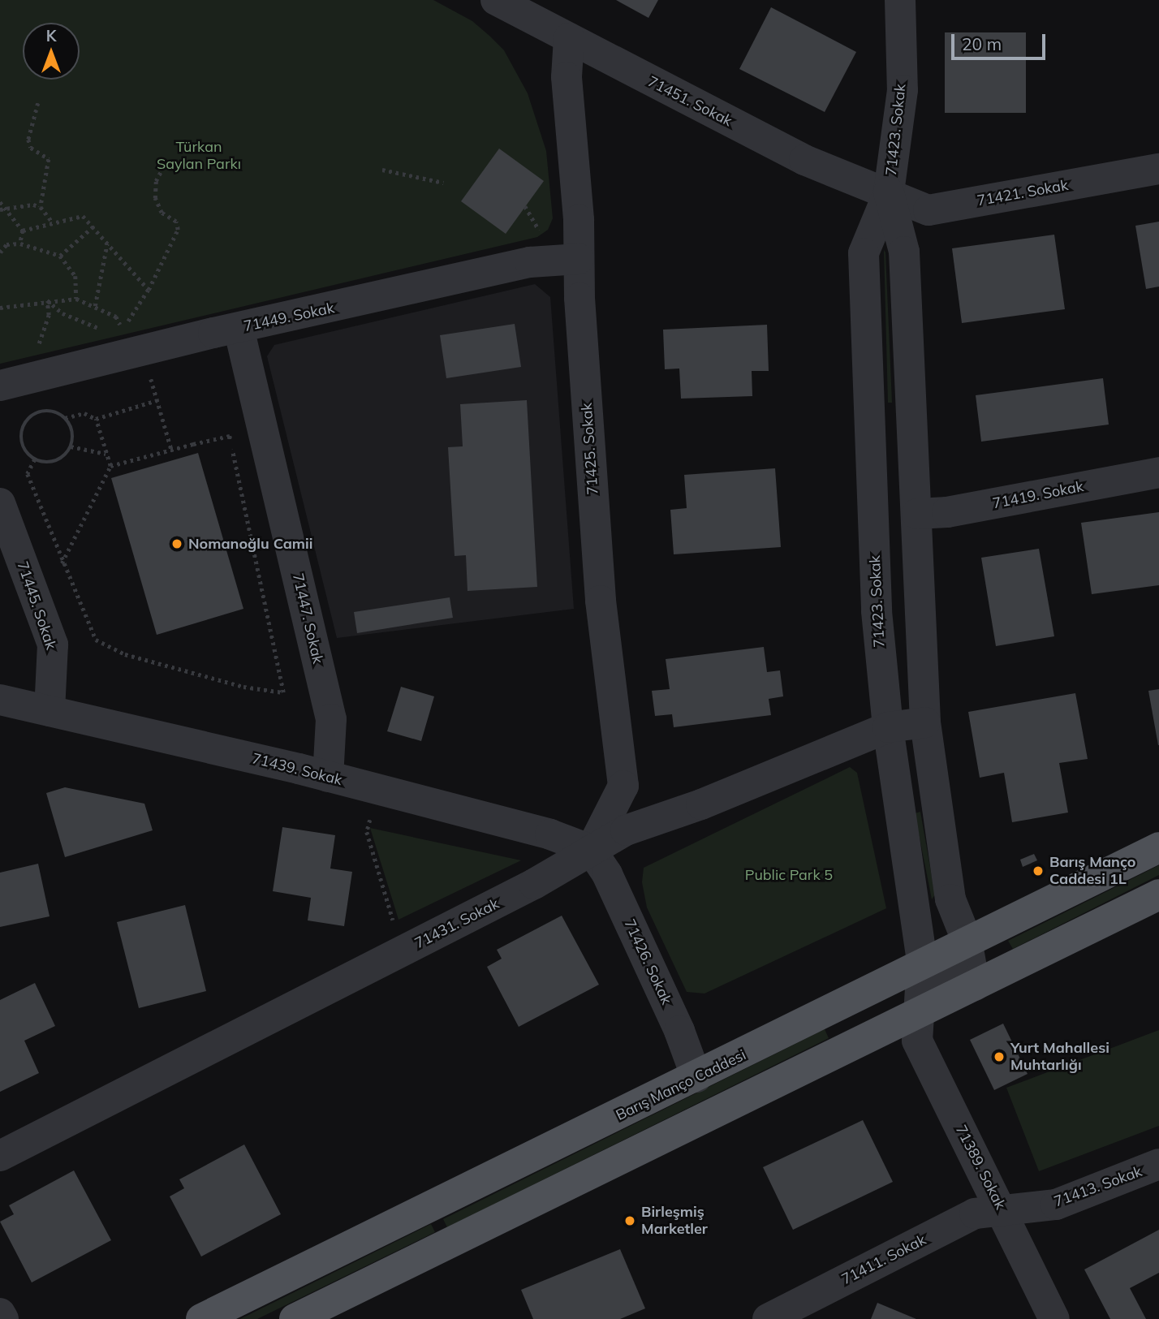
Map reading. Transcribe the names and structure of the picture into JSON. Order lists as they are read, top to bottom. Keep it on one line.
{"streets":{"main road":["Barış Manço Caddesi"],"street":["71451. Sokak","71423. Sokak","71421. Sokak","71449. Sokak","71425. Sokak","71419. Sokak","71445. Sokak","71447. Sokak","71439. Sokak","71431. Sokak","71426. Sokak","71389. Sokak","71413. Sokak","71411. Sokak"]},"crossings":[["71451. Sokak","71423. Sokak"],["71451. Sokak","71421. Sokak"],["71451. Sokak","71425. Sokak"],["71423. Sokak","71421. Sokak"],["71423. Sokak","71419. Sokak"],["71423. Sokak","71431. Sokak"],["71423. Sokak","Barış Manço Caddesi"],["71449. Sokak","71425. Sokak"],["71449. Sokak","71447. Sokak"],["71425. Sokak","71439. Sokak"],["71425. Sokak","71431. Sokak"],["71425. Sokak","71426. Sokak"],["71445. Sokak","71439. Sokak"],["71447. Sokak","71439. Sokak"],["71439. Sokak","71431. Sokak"],["71439. Sokak","71426. Sokak"],["71431. Sokak","71426. Sokak"],["71426. Sokak","Barış Manço Caddesi"],["71389. Sokak","71413. Sokak"],["71389. Sokak","71411. Sokak"],["71413. Sokak","71411. Sokak"]],"parks":["Türkan Saylan Parkı","Public Park 5"],"places":["Nomanoğlu Camii","Barış Manço Caddesi 1L","Yurt Mahallesi Muhtarlığı","Birleşmiş Marketler"],"scale_bar":"20 m","north":"top"}
